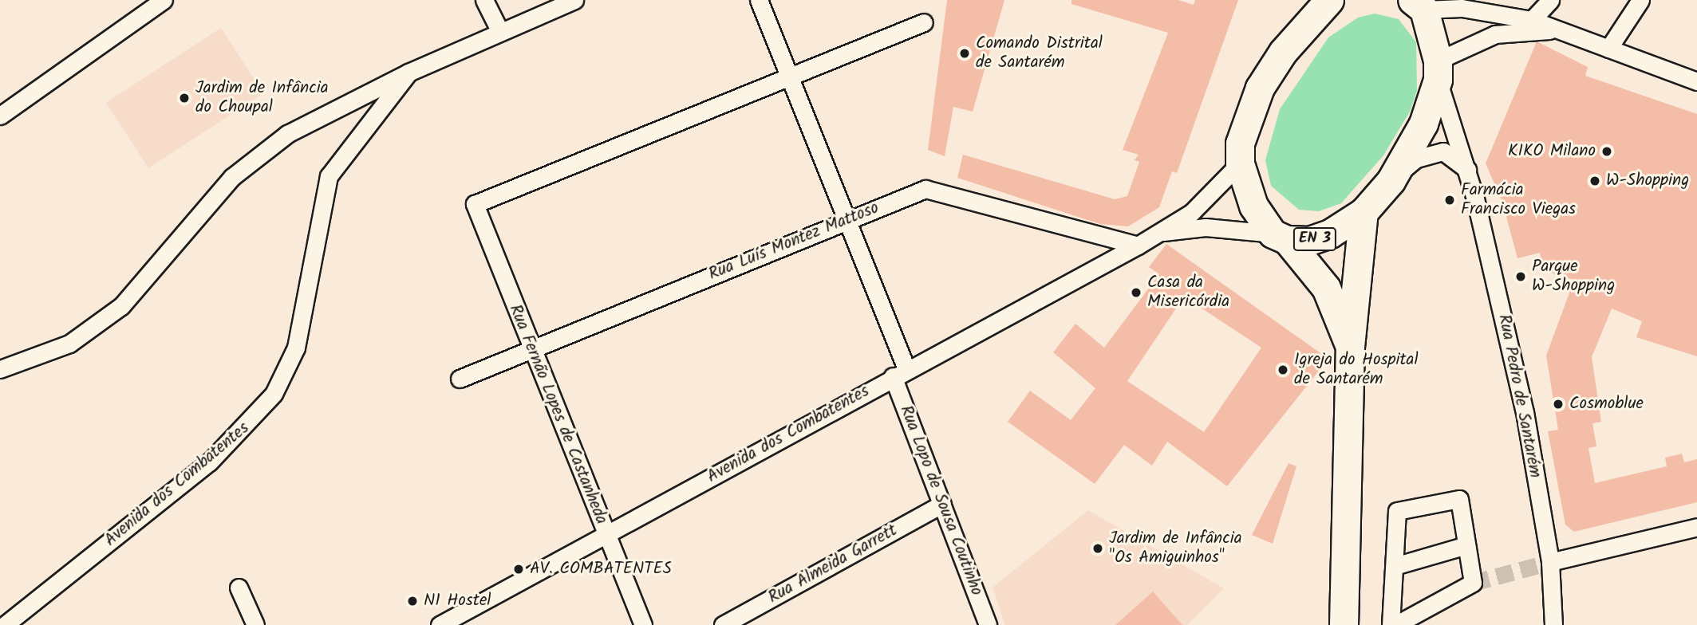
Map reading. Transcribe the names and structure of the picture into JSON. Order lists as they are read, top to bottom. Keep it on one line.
{"streets":{"main road":["EN 3"],"street":["Rua Luís Montez Mattoso","Rua Pedro de Santarém","Rua Fernão Lopes de Castanheda","Avenida dos Combatentes","Rua Lopo de Sousa Coutinho","Rua Almeida Garrett"]},"crossings":[["EN 3","Rua Pedro de Santarém"],["EN 3","Avenida dos Combatentes"],["Rua Luís Montez Mattoso","Rua Fernão Lopes de Castanheda"],["Rua Luís Montez Mattoso","Avenida dos Combatentes"],["Rua Luís Montez Mattoso","Rua Lopo de Sousa Coutinho"],["Rua Fernão Lopes de Castanheda","Avenida dos Combatentes"],["Rua Fernão Lopes de Castanheda","Rua Lopo de Sousa Coutinho"],["Avenida dos Combatentes","Rua Lopo de Sousa Coutinho"],["Rua Lopo de Sousa Coutinho","Rua Almeida Garrett"]],"places":["Comando Distrital de Santarém","Jardim de Infância do Choupal","KIKO Milano","W-Shopping","Farmácia Francisco Viegas","Parque W-Shopping","Casa da Misericórdia","Igreja do Hospital de Santarém","Cosmoblue","Jardim de Infância \"Os Amiguinhos\"","AV. COMBATENTES","N1 Hostel"]}
